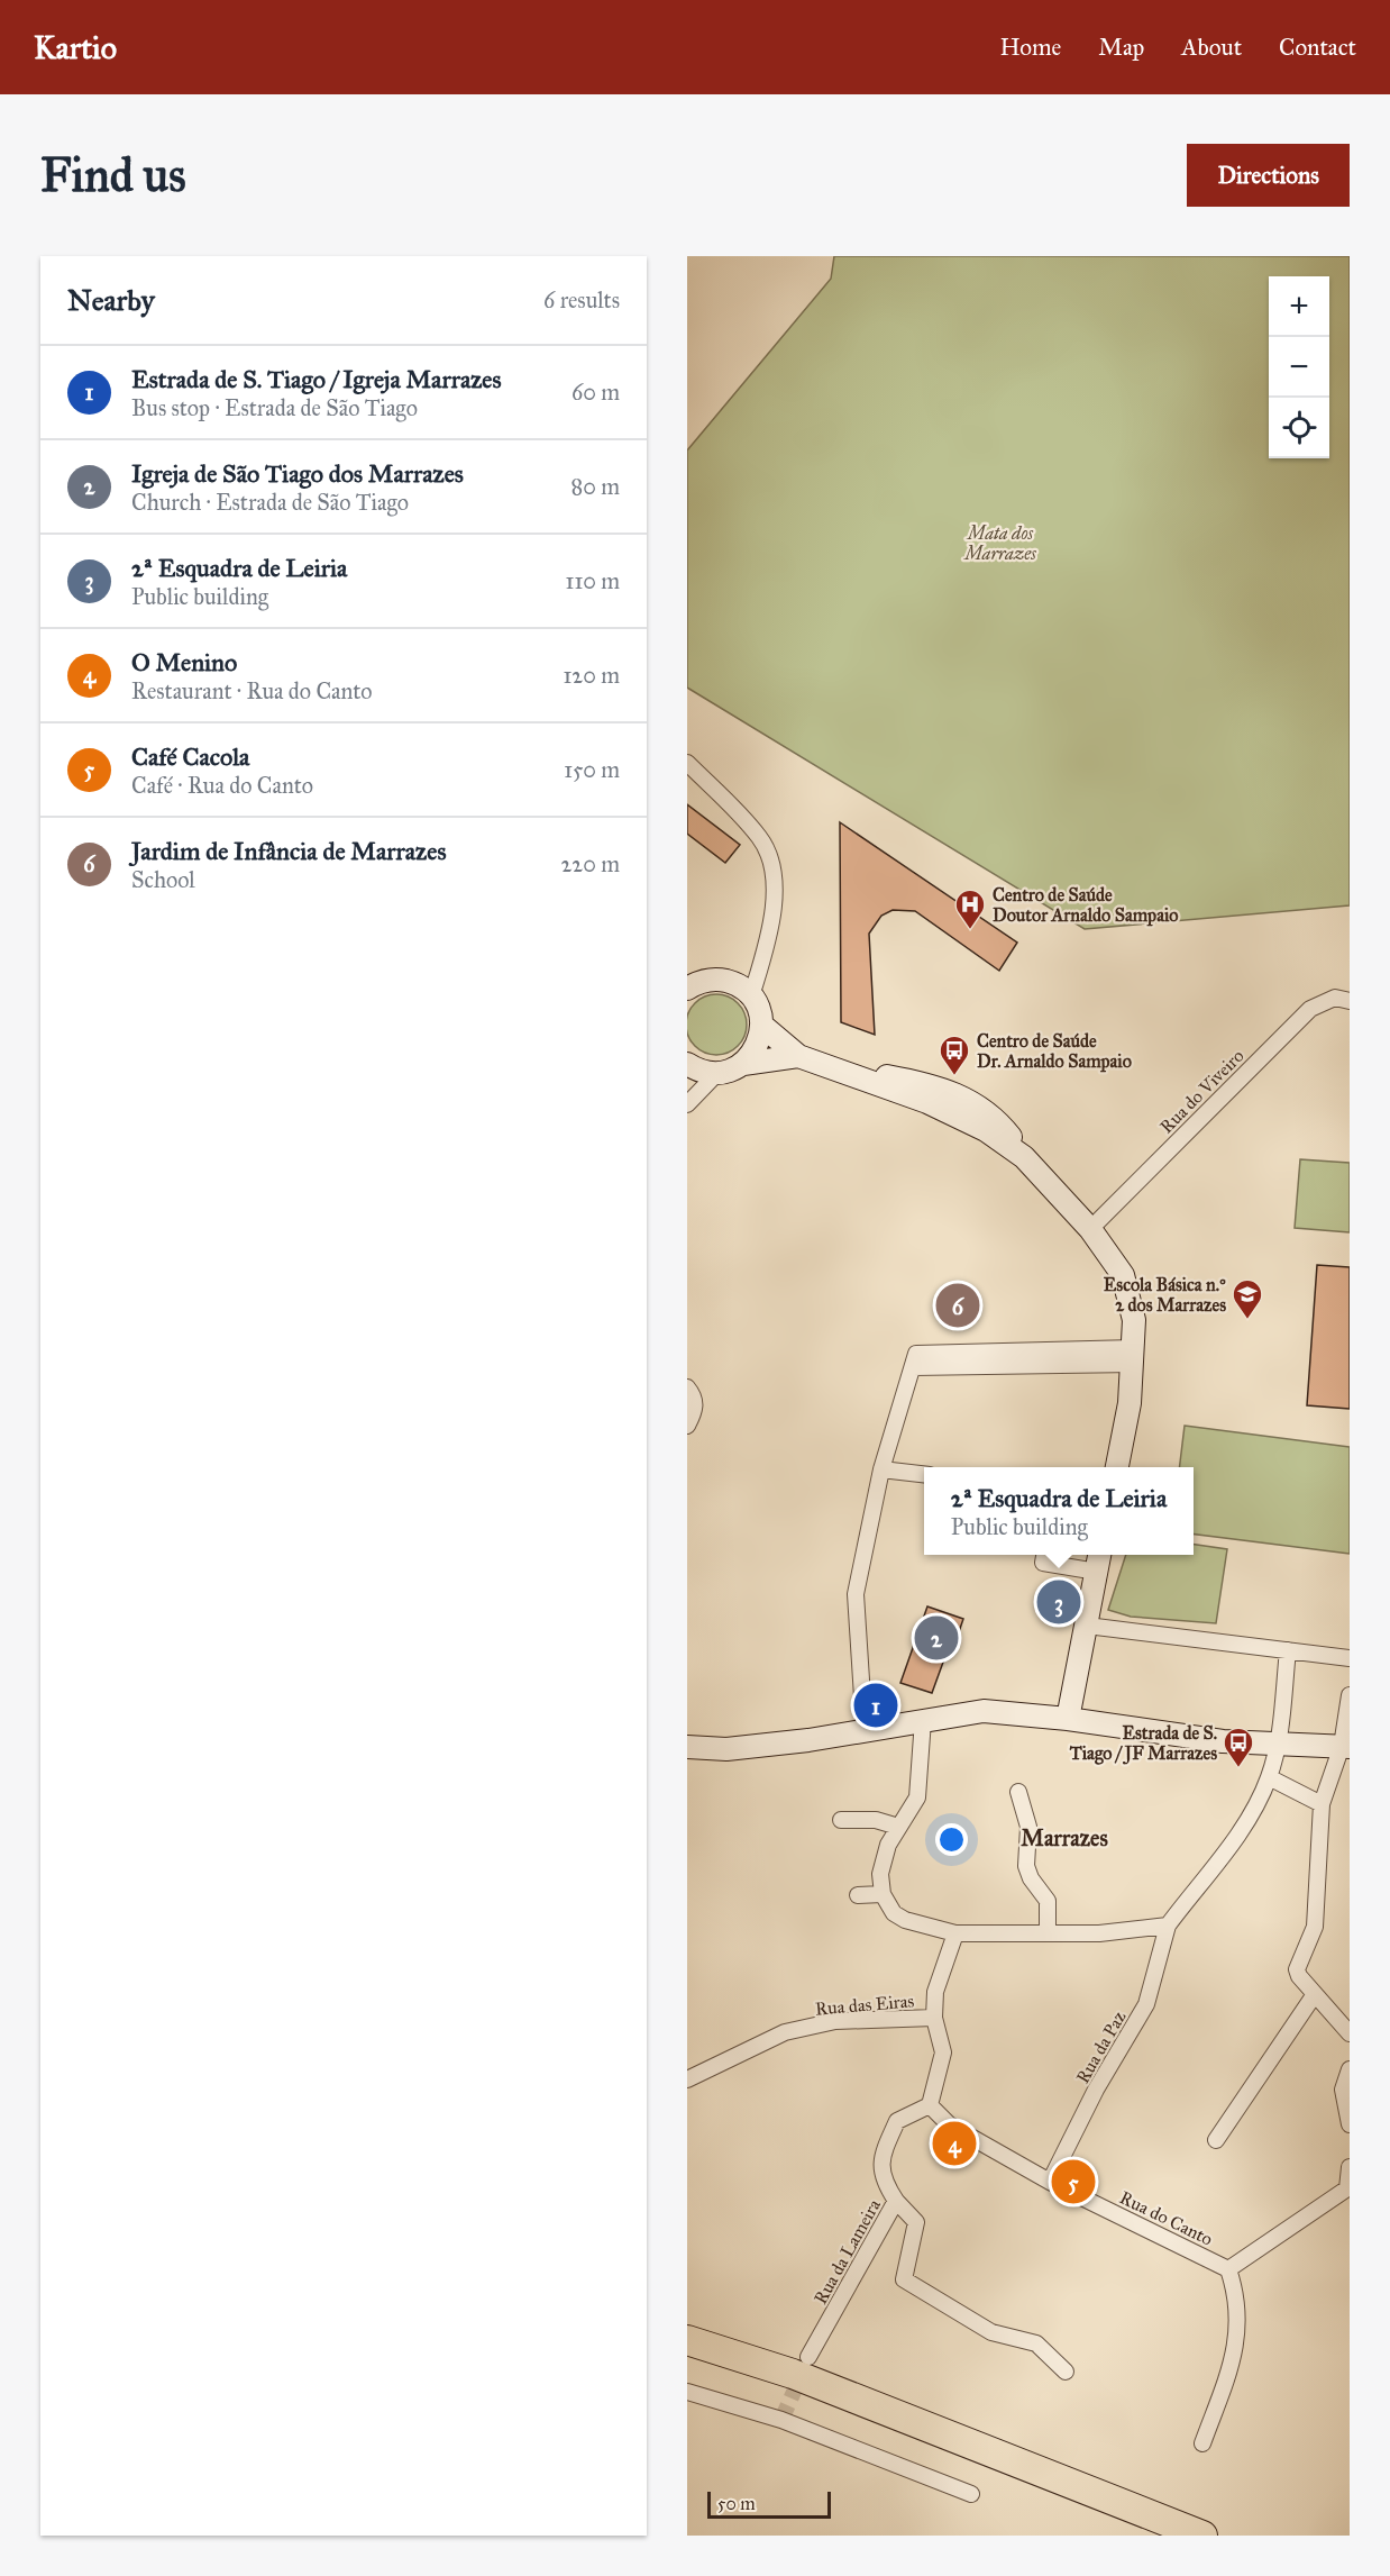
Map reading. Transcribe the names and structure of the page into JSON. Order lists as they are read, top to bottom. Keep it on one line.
{"streets":{"street":["Rua do Viveiro","Rua das Eiras","Rua da Paz","Rua do Canto","Rua da Lameira"]},"crossings":[["Rua da Paz","Rua do Canto"],["Rua do Canto","Rua da Lameira"]],"districts":["Marrazes"],"parks":["Mata dos Marrazes"],"places":{"hospital":["Centro de Saúde Doutor Arnaldo Sampaio"],"bus stop":["Centro de Saúde Dr. Arnaldo Sampaio","Estrada de S. Tiago / JF Marrazes"],"school or university":["Escola Básica n.º 2 dos Marrazes"]},"scale_bar":"50 m","page":{"header":"Kartio","nav":["Home","Map","About","Contact"],"buttons":"Directions","title":"Find us","heading":["Nearby","6 results"],"map_buttons":["+","−"],"list":[{"mark":"1","name":"Estrada de S. Tiago / Igreja Marrazes","note":"Bus stop · Estrada de São Tiago","value":"60 m"},{"mark":"2","name":"Igreja de São Tiago dos Marrazes","note":"Church · Estrada de São Tiago","value":"80 m"},{"mark":"3","name":"2ª Esquadra de Leiria","note":"Public building","value":"110 m"},{"mark":"4","name":"O Menino","note":"Restaurant · Rua do Canto","value":"120 m"},{"mark":"5","name":"Café Cacola","note":"Café · Rua do Canto","value":"150 m"},{"mark":"6","name":"Jardim de Infância de Marrazes","note":"School","value":"220 m"}],"pins":["6","3","2","1","4","5"],"popup":["2ª Esquadra de Leiria","Public building"],"scale":"50 m"}}
